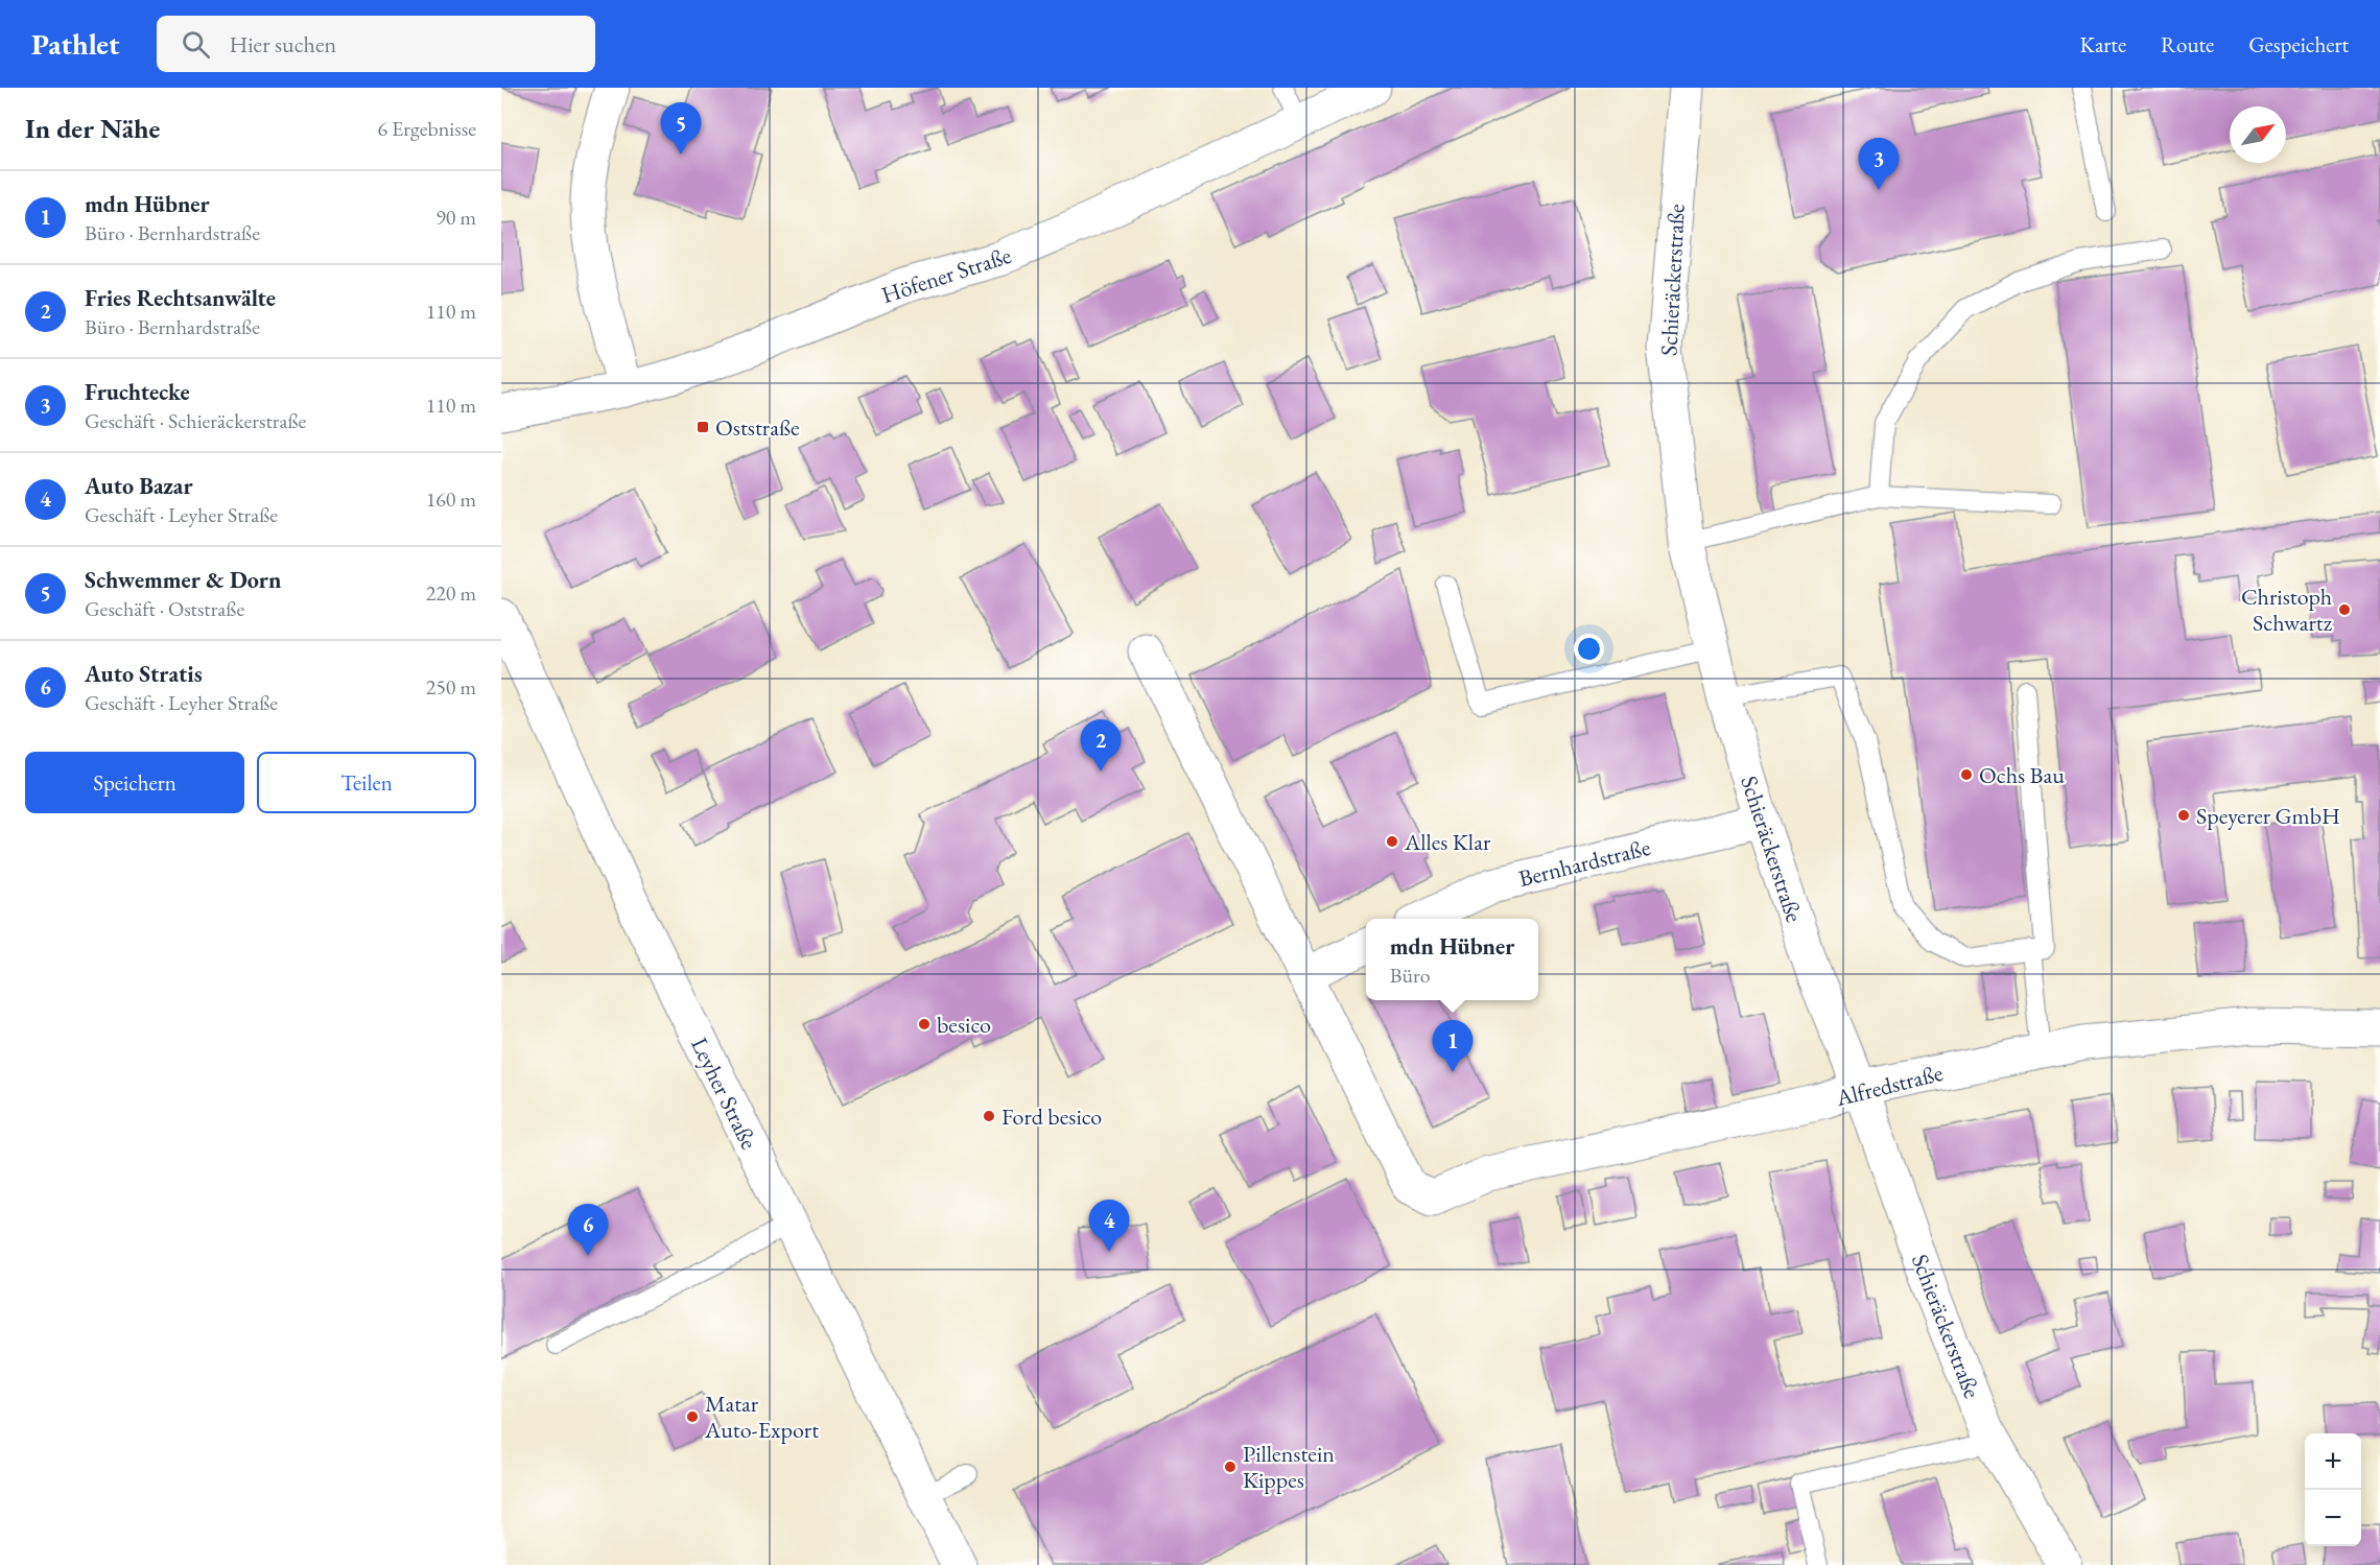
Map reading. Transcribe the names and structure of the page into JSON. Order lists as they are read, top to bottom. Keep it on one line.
{"streets":{"street":["Höfener Straße","Schieräckerstraße","Bernhardstraße","Alfredstraße","Leyher Straße"]},"crossings":[["Schieräckerstraße","Bernhardstraße"],["Schieräckerstraße","Alfredstraße"]],"places":{"transit":["Oststraße"],"other":["Christoph Schwartz","Ochs Bau","Speyerer GmbH","Alles Klar","besico","Ford besico","Matar Auto-Export","Pillenstein Kippes"]},"north":"top right","page":{"header":"Pathlet","search":"Hier suchen","nav":["Karte","Route","Gespeichert"],"heading":["In der Nähe","6 Ergebnisse"],"pins":["5","3","2","1","4","6"],"list":[{"mark":"1","name":"mdn Hübner","note":"Büro · Bernhardstraße","value":"90 m"},{"mark":"2","name":"Fries Rechtsanwälte","note":"Büro · Bernhardstraße","value":"110 m"},{"mark":"3","name":"Fruchtecke","note":"Geschäft · Schieräckerstraße","value":"110 m"},{"mark":"4","name":"Auto Bazar","note":"Geschäft · Leyher Straße","value":"160 m"},{"mark":"5","name":"Schwemmer & Dorn","note":"Geschäft · Oststraße","value":"220 m"},{"mark":"6","name":"Auto Stratis","note":"Geschäft · Leyher Straße","value":"250 m"}],"buttons":["Speichern","Teilen"],"popup":["mdn Hübner","Büro"],"map_buttons":["+","−"]}}
